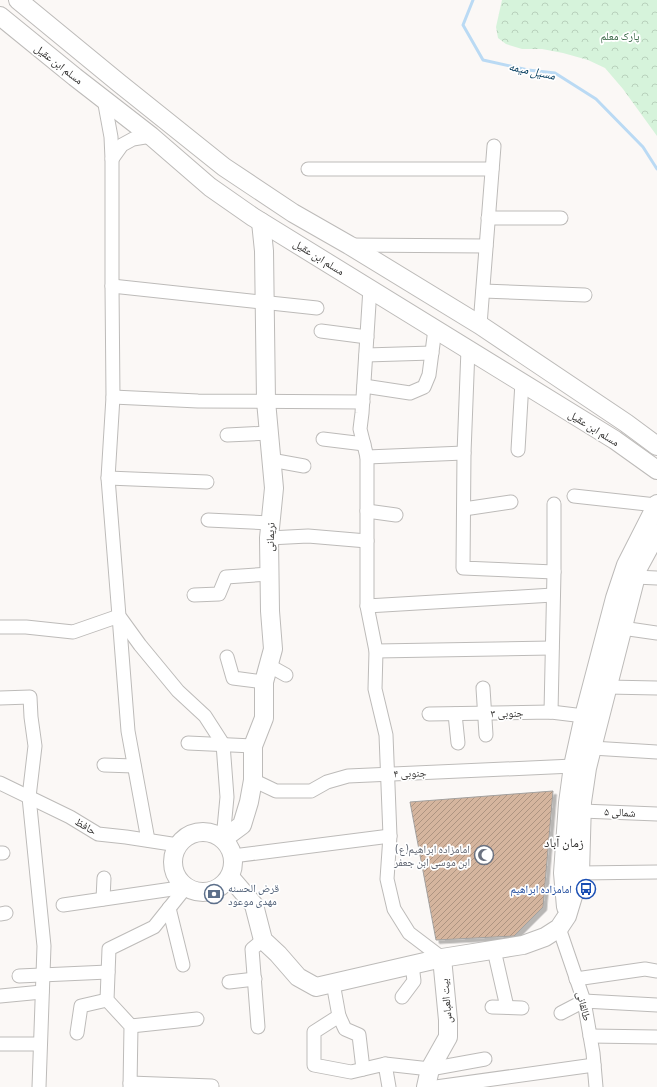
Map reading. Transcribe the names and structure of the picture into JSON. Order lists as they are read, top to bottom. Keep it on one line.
{"streets":{"street":["مسلم ابن عقیل","نریمانی","۳ جنوبی","۴ جنوبی","۵ شمالی","حافظ","بیت العباس","طالقانی"]},"crossings":[["مسلم ابن عقیل","نریمانی"],["نریمانی","۴ جنوبی"],["نریمانی","حافظ"]],"districts":["زمان آباد"],"water":["مسیل میمه"],"parks":["پارک معلم"],"places":{"mosque":["(ع)امامزاده ابراهیم ابن موسی ابن جعفر"],"bus stop":["امامزاده ابراهیم"],"bank":["قرض الحسنه مهدی موعود"]}}
